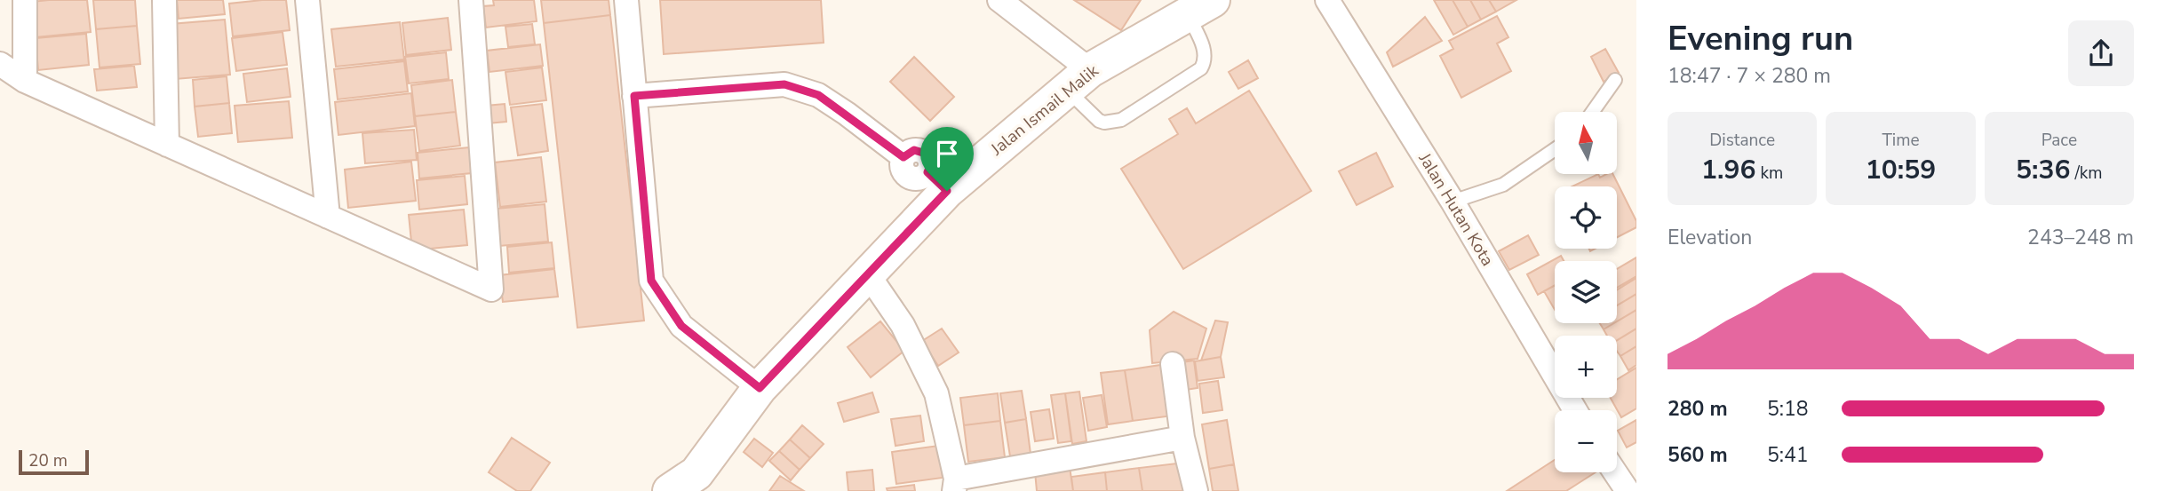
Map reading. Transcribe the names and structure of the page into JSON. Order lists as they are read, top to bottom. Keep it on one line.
{"streets":{"main road":["Jalan Ismail Malik"],"street":["Jalan Hutan Kota"]},"scale_bar":"20 m","north":"top","page":{"heading":["Evening run","18:47 · 7 × 280 m"],"stats":[["Distance","1.96 km"],["Time","10:59"],["Pace","5:36 /km"]],"map_buttons":["+","−"],"chart":["Elevation","243–248 m"],"list":[{"name":"280 m","note":"5:18"},{"name":"560 m","note":"5:41"}],"scale":"20 m"}}
